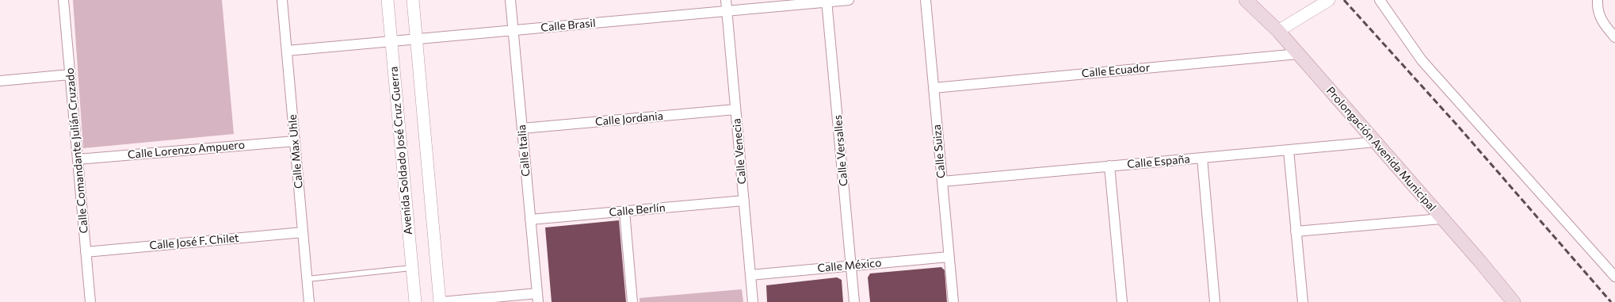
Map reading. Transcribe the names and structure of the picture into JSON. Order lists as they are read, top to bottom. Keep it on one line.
{"streets":{"main road":["Prolongación Avenida Municipal"],"street":["Calle Brasil","Calle Ecuador","Calle Jordania","Calle Lorenzo Ampuero","Calle Comandante Julián Cruzado","Avenida Soldado José Cruz Guerra","Calle Italia","Calle Versalles","Calle Max Uhle","Calle Venecia","Calle Suiza","Calle España","Calle Berlín","Calle José F. Chilet","Calle México"]},"crossings":[["Calle Brasil","Avenida Soldado José Cruz Guerra"],["Calle Brasil","Calle Italia"],["Calle Brasil","Calle Versalles"],["Calle Brasil","Calle Max Uhle"],["Calle Brasil","Calle Venecia"],["Calle Ecuador","Prolongación Avenida Municipal"],["Calle Ecuador","Calle Suiza"],["Calle Jordania","Calle Italia"],["Calle Jordania","Calle Venecia"],["Prolongación Avenida Municipal","Calle España"],["Calle Lorenzo Ampuero","Calle Comandante Julián Cruzado"],["Calle Lorenzo Ampuero","Calle Max Uhle"],["Calle Comandante Julián Cruzado","Calle José F. Chilet"],["Calle Italia","Calle Berlín"],["Calle Versalles","Calle México"],["Calle Max Uhle","Calle José F. Chilet"],["Calle Venecia","Calle Berlín"],["Calle Venecia","Calle México"],["Calle Suiza","Calle España"],["Calle Suiza","Calle México"]]}
